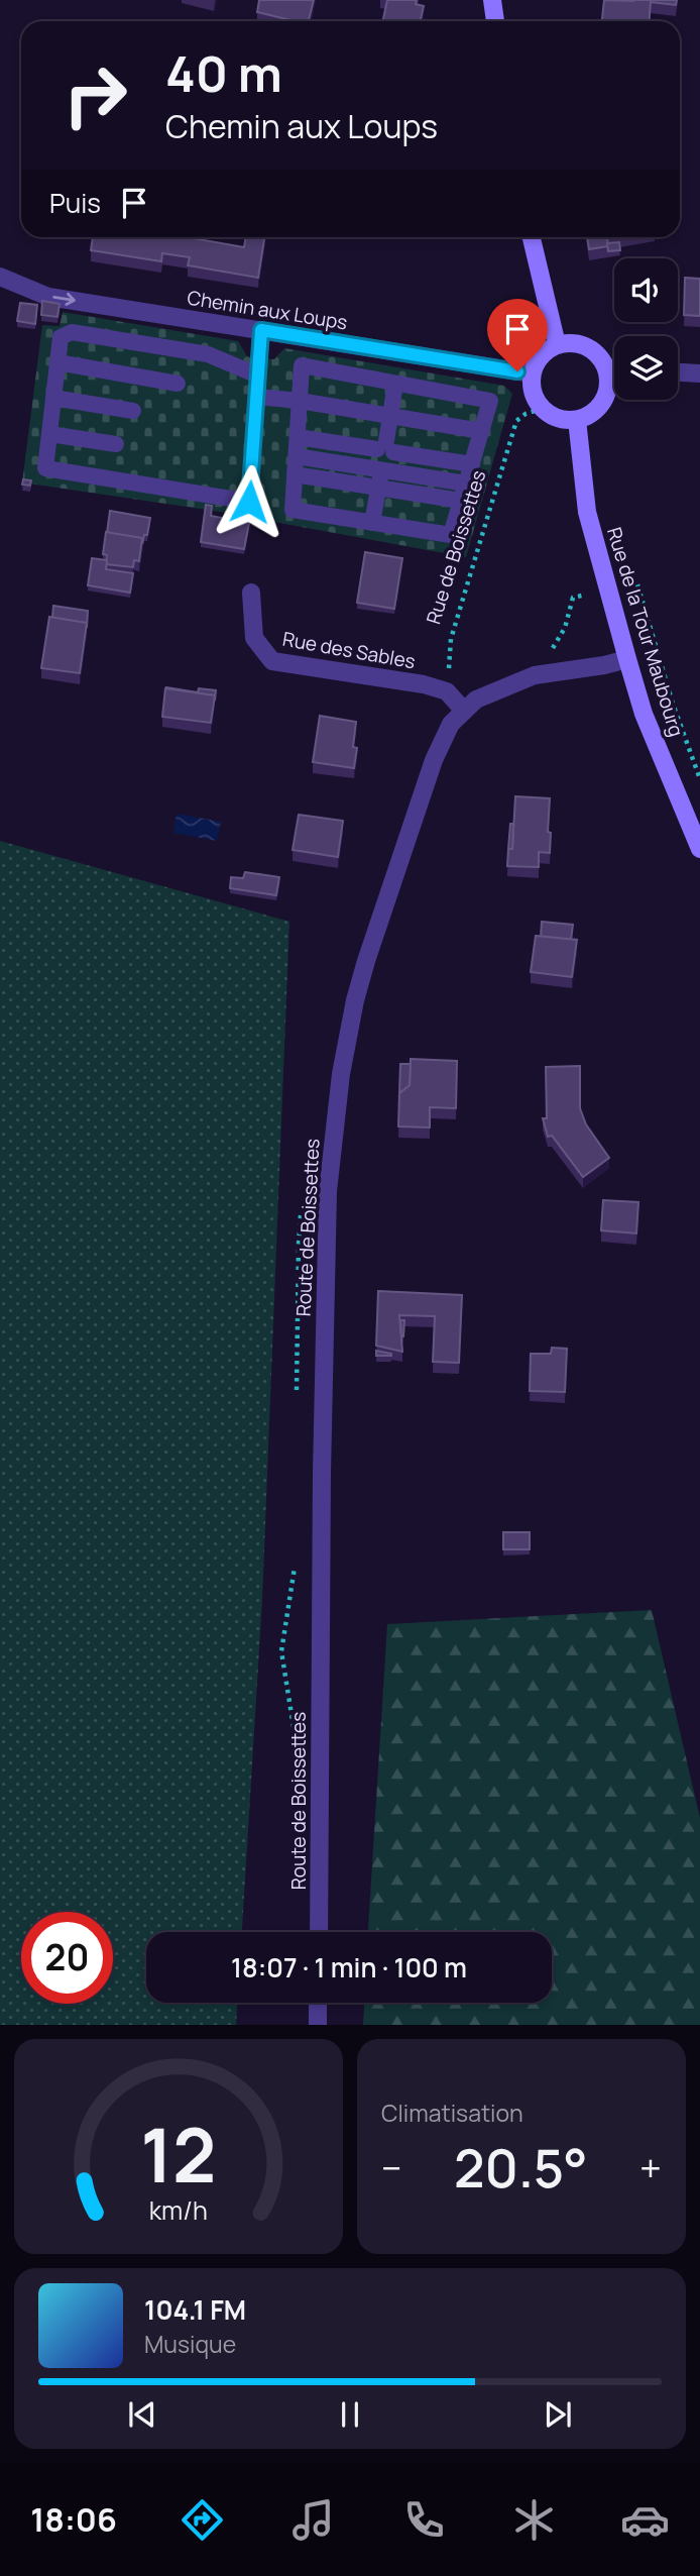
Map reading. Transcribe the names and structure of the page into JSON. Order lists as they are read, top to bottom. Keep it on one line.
{"streets":{"main road":["Rue de la Tour Maubourg"],"street":["Chemin aux Loups","Rue des Sables","Route de Boissettes"],"path":["Rue de Boissettes"]},"crossings":[["Chemin aux Loups","Rue de Boissettes"],["Chemin aux Loups","Rue de la Tour Maubourg"],["Rue de Boissettes","Rue de la Tour Maubourg"],["Rue de Boissettes","Rue des Sables"],["Rue de la Tour Maubourg","Route de Boissettes"]],"one_way":["Chemin aux Loups"],"page":{"turn":["40 m","Chemin aux Loups"],"then":"Puis","limit":"20","trip":"18:07 · 1 min · 100 m","tile":"Climatisation","heat":["−","20.5°","+"],"song":["104.1 FM","Musique"],"tabs":"18:06","gauge":["12","km/h"]}}
